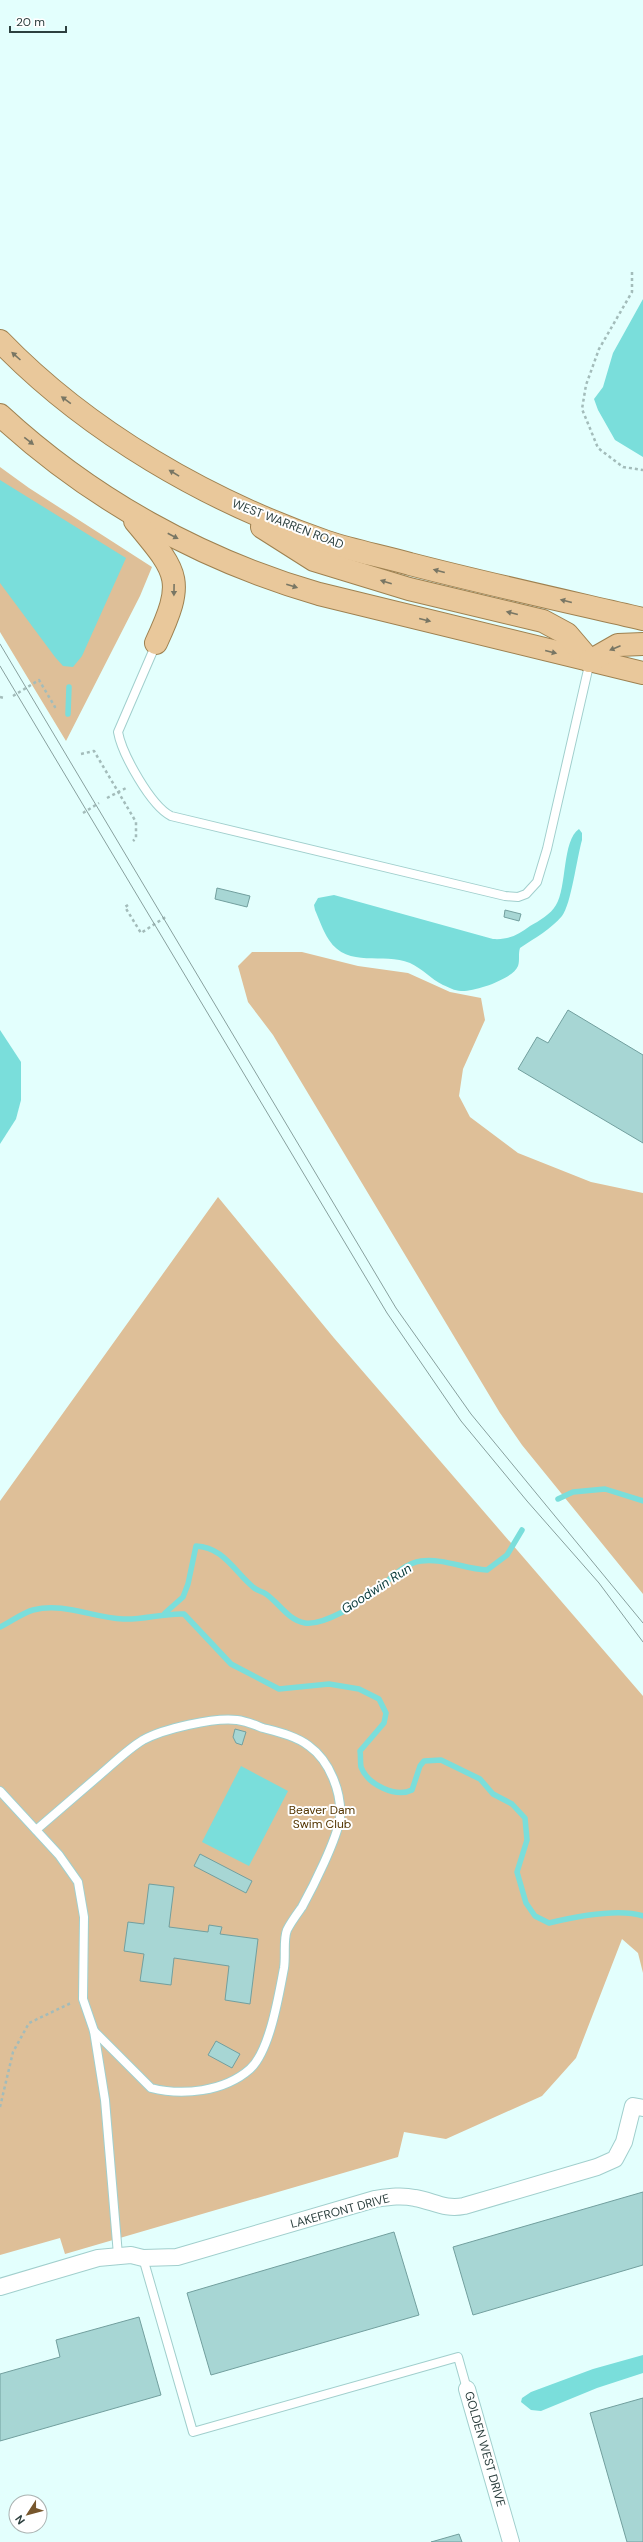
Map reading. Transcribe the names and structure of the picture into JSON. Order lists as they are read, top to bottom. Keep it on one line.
{"streets":{"main road":["WEST WARREN ROAD"],"street":["LAKEFRONT DRIVE","GOLDEN WEST DRIVE"]},"crossings":[["LAKEFRONT DRIVE","GOLDEN WEST DRIVE"]],"water":["Goodwin Run"],"parks":["Beaver Dam Swim Club"],"scale_bar":"20 m","north":"bottom left"}
